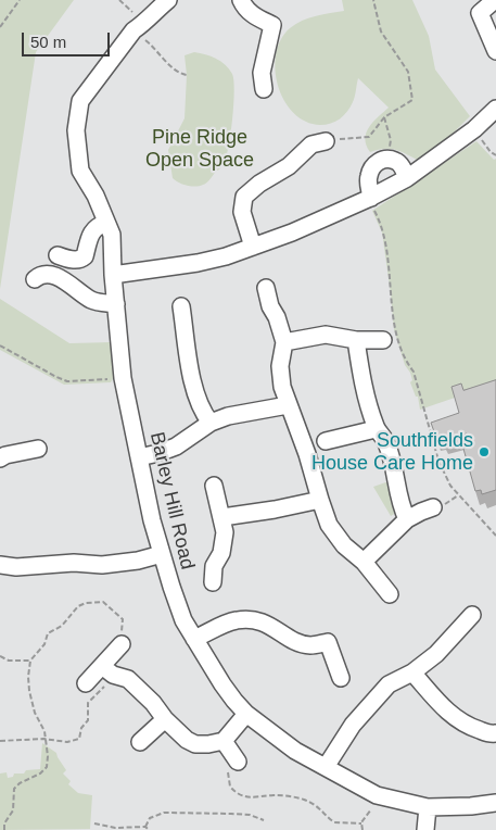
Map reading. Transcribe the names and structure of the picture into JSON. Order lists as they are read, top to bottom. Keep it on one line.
{"streets":{"street":["Barley Hill Road"]},"parks":["Pine Ridge Open Space"],"places":["Southfields House Care Home"],"scale_bar":"50 m"}
